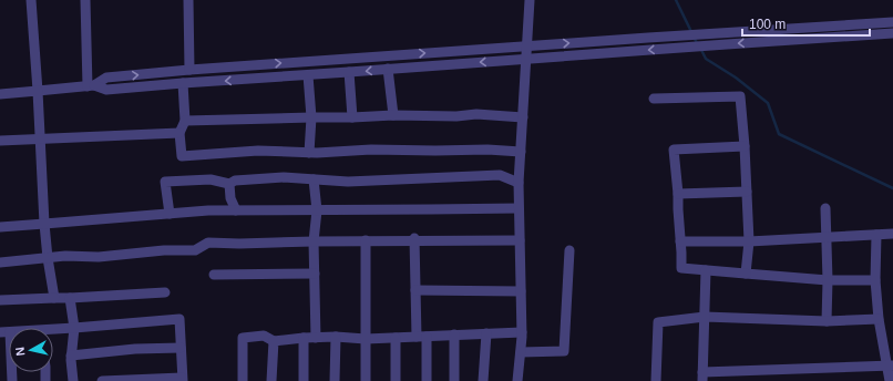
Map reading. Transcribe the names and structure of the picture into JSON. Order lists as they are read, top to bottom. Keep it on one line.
{"scale_bar":"100 m","north":"left"}
